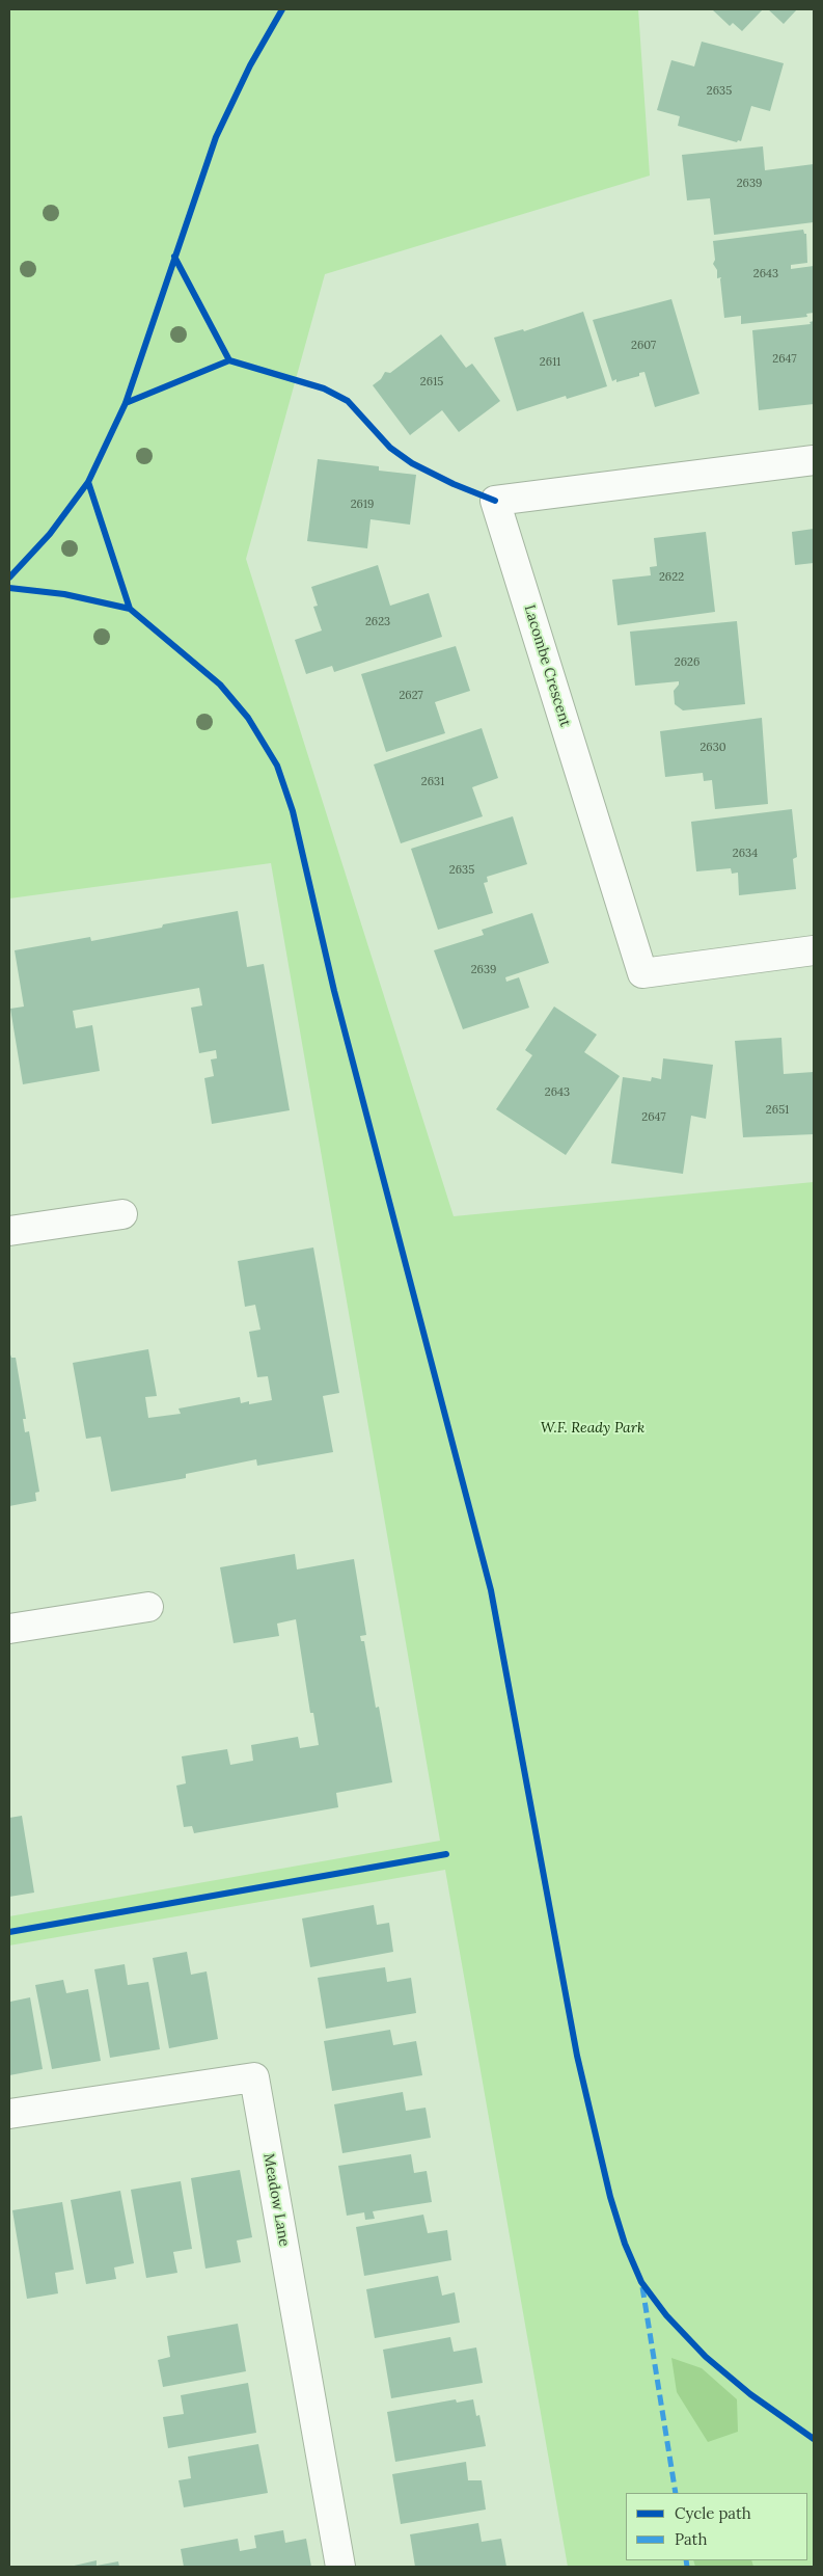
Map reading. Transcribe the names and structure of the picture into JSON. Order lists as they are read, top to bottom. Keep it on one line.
{"streets":{"street":["Lacombe Crescent","Meadow Lane"]},"parks":["W.F. Ready Park"],"house_numbers":["2635","2639","2643","2607","2647","2611","2615","2619","2622","2623","2626","2627","2630","2631","2634","2635","2639","2643","2651","2647"],"legend":["Cycle path","Path"]}
